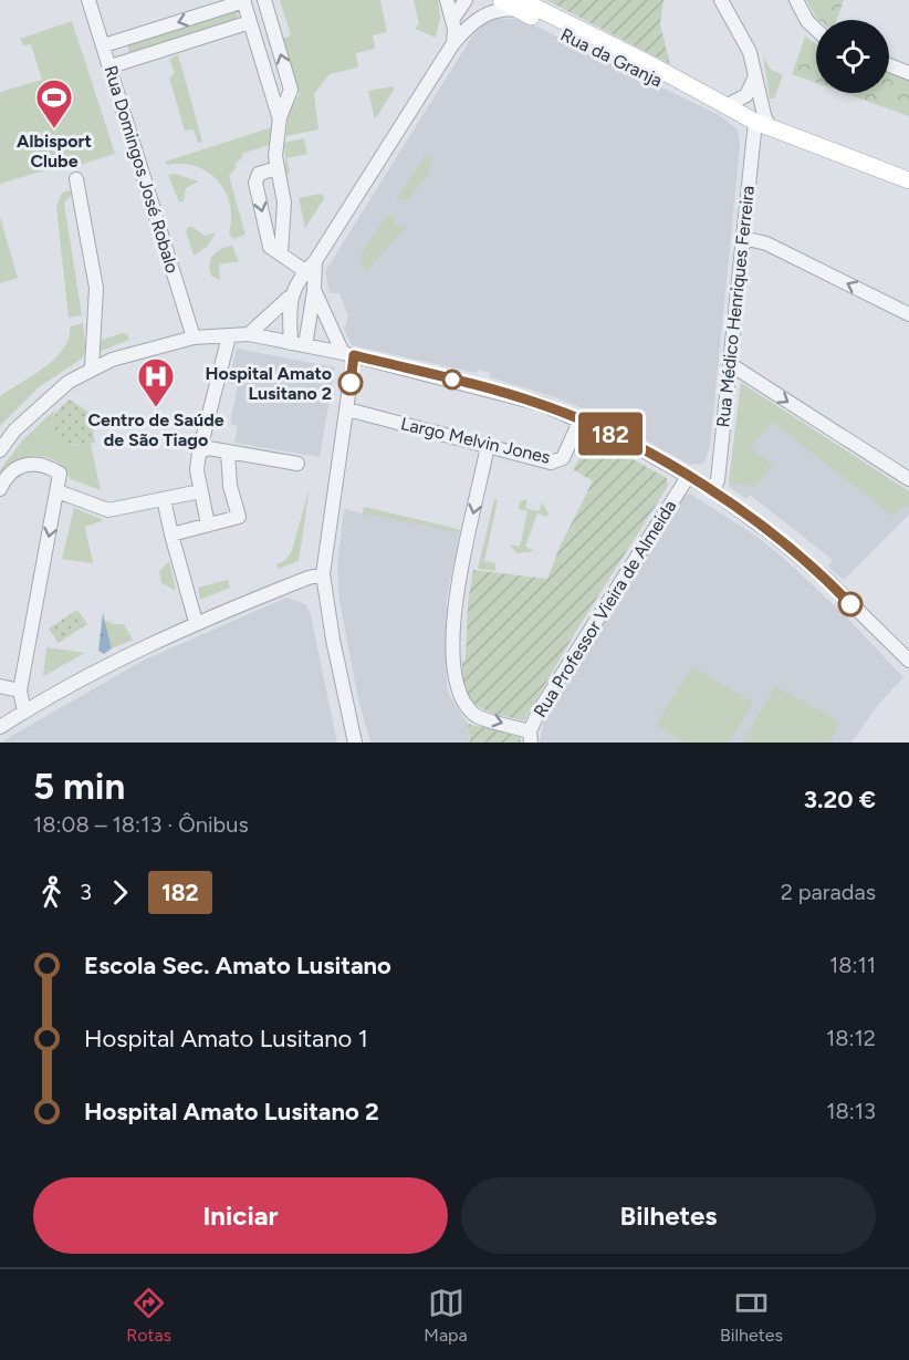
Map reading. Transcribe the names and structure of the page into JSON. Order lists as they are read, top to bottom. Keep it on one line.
{"streets":{"main road":["Rua da Granja"],"street":["Rua Domingos José Robalo","Rua Médico Henriques Ferreira","Largo Melvin Jones","Rua Professor Vieira de Almeida"]},"crossings":[["Rua da Granja","Rua Médico Henriques Ferreira"]],"places":{"sports":["Albisport Clube"],"other":["Hospital Amato Lusitano 2"],"hospital":["Centro de Saúde de São Tiago"]},"lines":["bus line 182"],"page":{"on_map":"182","heading":["5 min","18:08 – 18:13 · Ônibus","3.20 €"],"legs":["3","182","2 paradas"],"list":[{"name":"Escola Sec. Amato Lusitano","value":"18:11"},{"name":"Hospital Amato Lusitano 1","value":"18:12"},{"name":"Hospital Amato Lusitano 2","value":"18:13"}],"buttons":["Iniciar","Bilhetes"],"tabs":["Rotas","Mapa","Bilhetes"]}}
